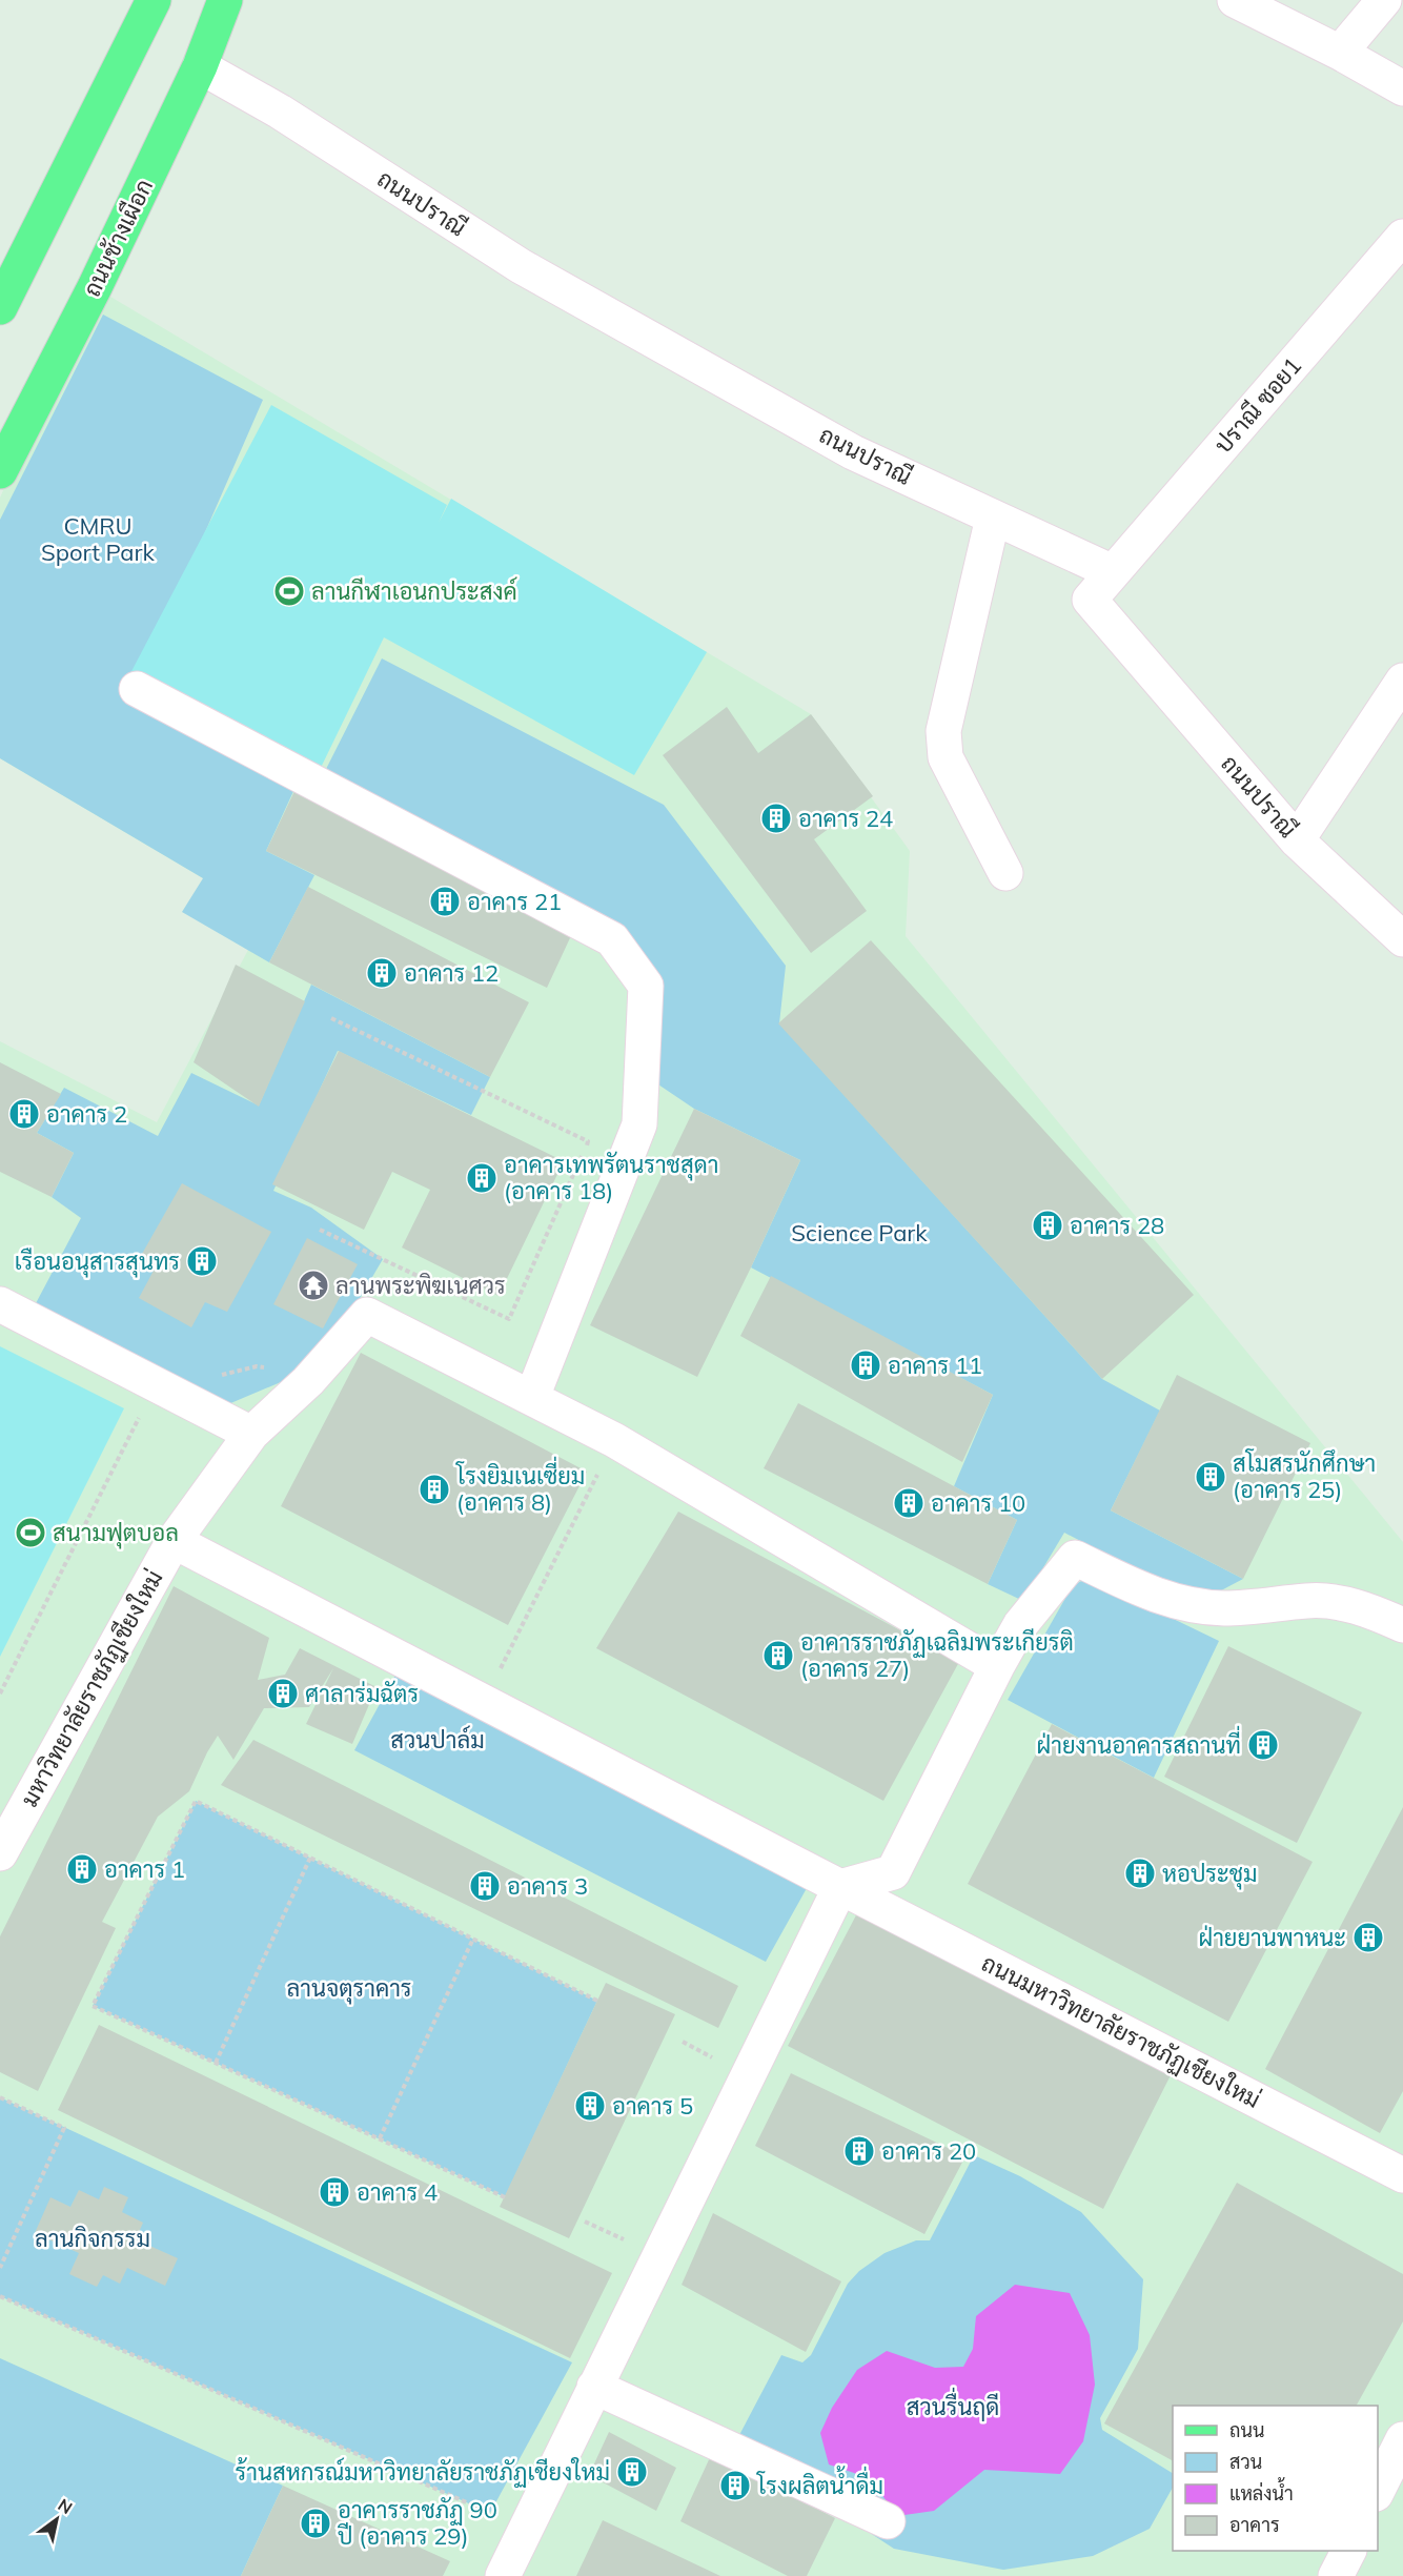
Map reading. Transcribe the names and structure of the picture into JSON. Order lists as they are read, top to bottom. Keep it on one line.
{"streets":{"main road":["ถนนช้างเผือก"],"street":["ถนนปราณี","ปราณี ซอย1","มหาวิทยาลัยราชภัฏเชียงใหม่","ถนนมหาวิทยาลัยราชภัฏเชียงใหม่"]},"crossings":[["ถนนปราณี","ถนนช้างเผือก"],["ถนนปราณี","ปราณี ซอย1"],["มหาวิทยาลัยราชภัฏเชียงใหม่","ถนนมหาวิทยาลัยราชภัฏเชียงใหม่"]],"parks":["CMRU Sport Park","Science Park","สวนปาล์ม","ลานจตุราคาร","ลานกิจกรรม","สวนรื่นฤดี"],"places":{"sports":["ลานกีฬาเอนกประสงค์","สนามฟุตบอล"],"building":["อาคาร 24","อาคาร 21","อาคาร 12","อาคาร 2","อาคารเทพรัตนราชสุดา (อาคาร 18)","อาคาร 28","เรือนอนุสารสุนทร","อาคาร 11","สโมสรนักศึกษา (อาคาร 25)","โรงยิมเนเซี่ยม (อาคาร 8)","อาคาร 10","อาคารราชภัฏเฉลิมพระเกียรติ (อาคาร 27)","ศาลาร่มฉัตร","ฝ่ายงานอาคารสถานที่","อาคาร 1","หอประชุม","อาคาร 3","ฝ่ายยานพาหนะ","อาคาร 5","อาคาร 20","อาคาร 4","ร้านสหกรณ์มหาวิทยาลัยราชภัฏเชียงใหม่","โรงผลิตน้ำดื่ม","อาคารราชภัฏ 90 ปี (อาคาร 29)"],"temple":["ลานพระพิฆเนศวร"]},"legend":["ถนน","สวน","แหล่งน้ำ","อาคาร"],"north":"top right"}
